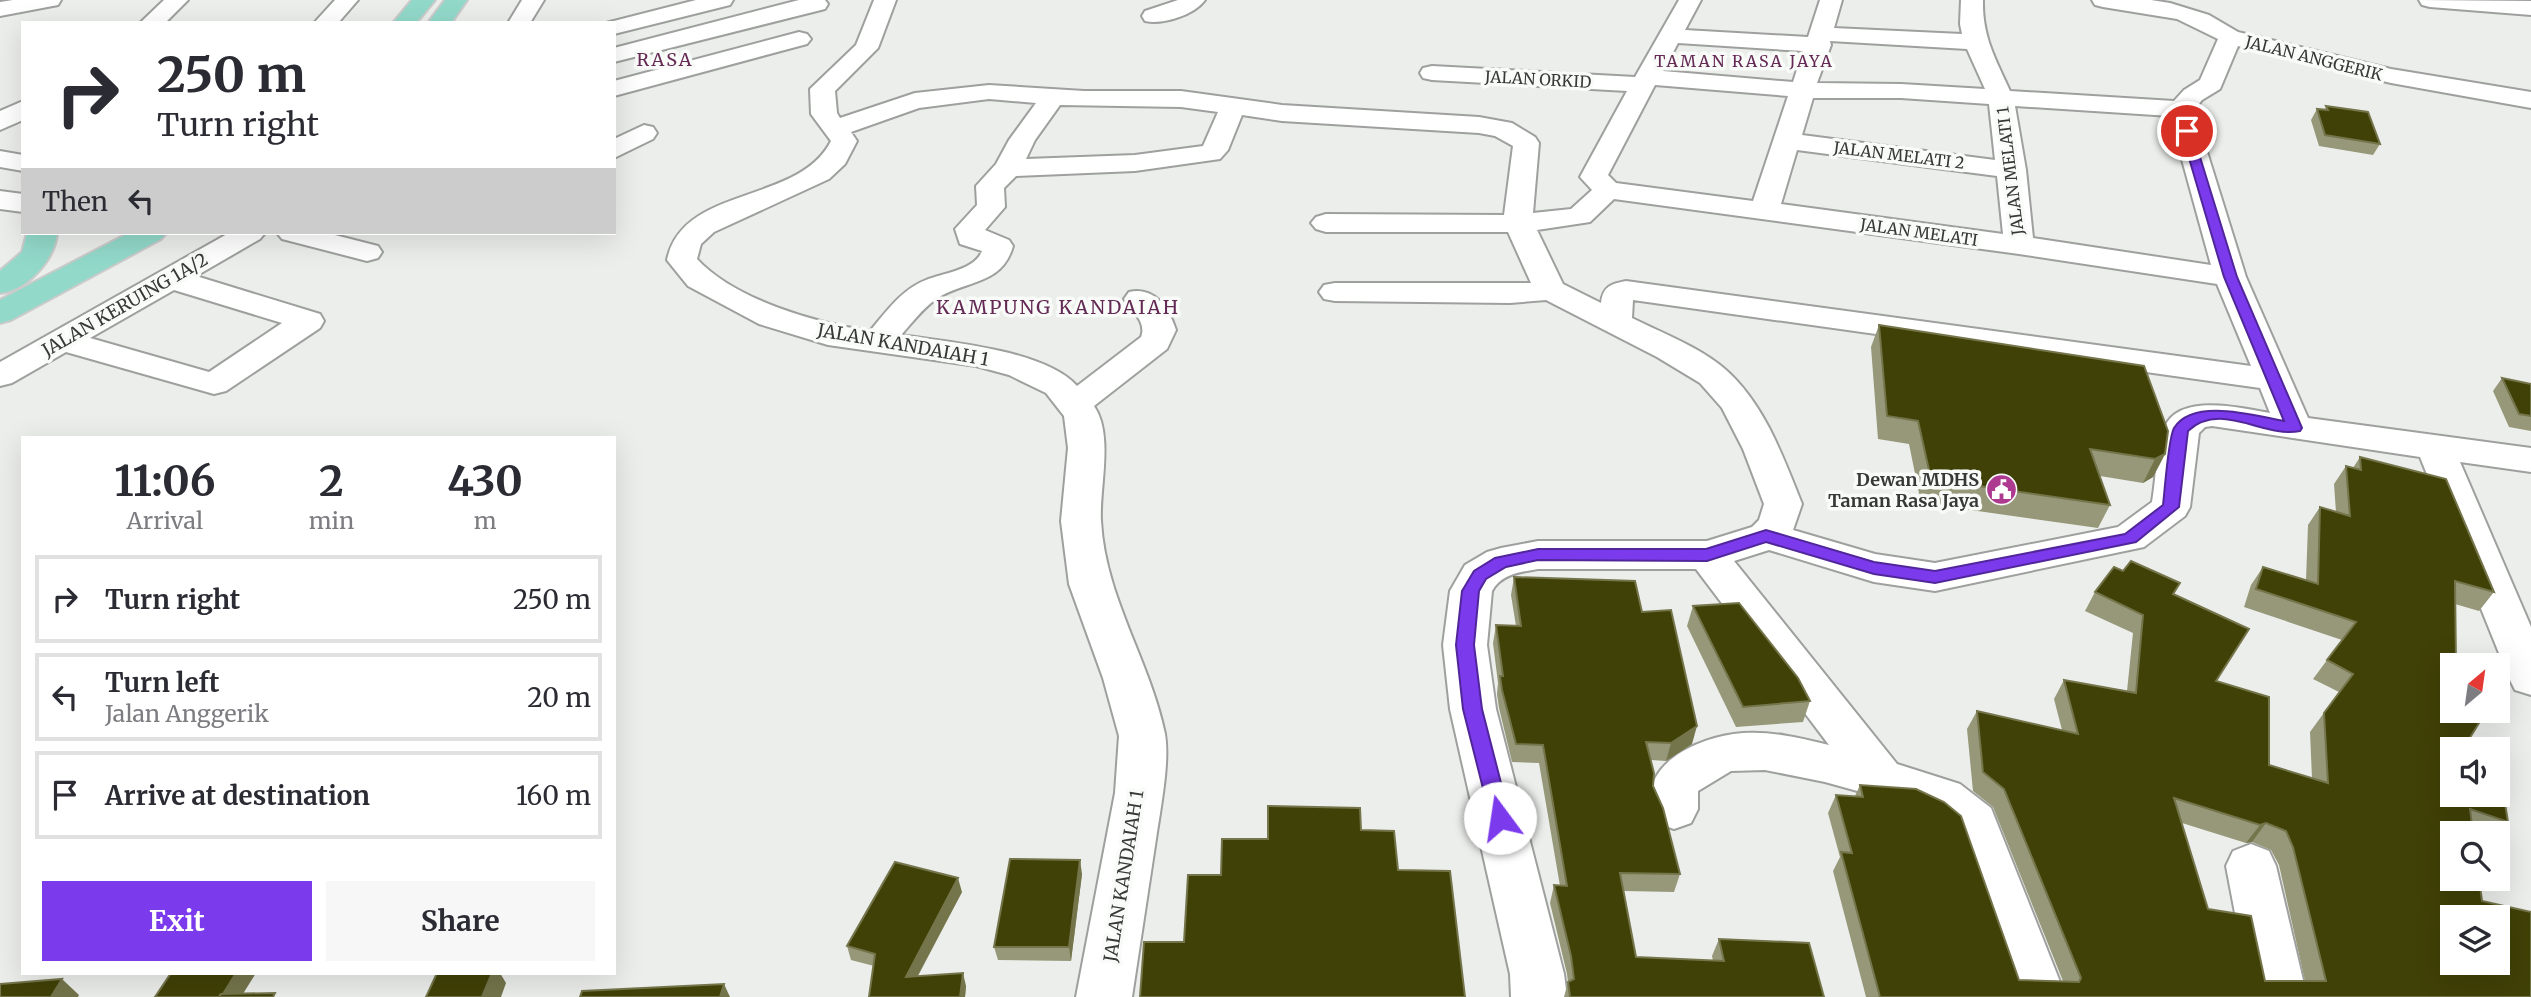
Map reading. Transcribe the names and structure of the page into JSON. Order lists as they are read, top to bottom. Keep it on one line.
{"streets":{"street":["JALAN ANGGERIK","JALAN ORKID","JALAN MELATI 2","JALAN MELATI 1","JALAN MELATI","JALAN KERUING 1A/2","JALAN KANDAIAH 1"]},"crossings":[["JALAN ANGGERIK","JALAN ORKID"],["JALAN ORKID","JALAN MELATI 1"],["JALAN MELATI 2","JALAN MELATI 1"],["JALAN MELATI 1","JALAN MELATI"]],"districts":["RASA","TAMAN RASA JAYA","KAMPUNG KANDAIAH"],"places":{"public building":["Dewan MDHS Taman Rasa Jaya"]},"north":"top right","page":{"turn":["250 m","Turn right"],"then":"Then","eta":["11:06","Arrival","2","min","430","m"],"list":[{"name":"Turn right","value":"250 m"},{"name":"Turn left","note":"Jalan Anggerik","value":"20 m"},{"name":"Arrive at destination","value":"160 m"}],"buttons":["Exit","Share"]}}
